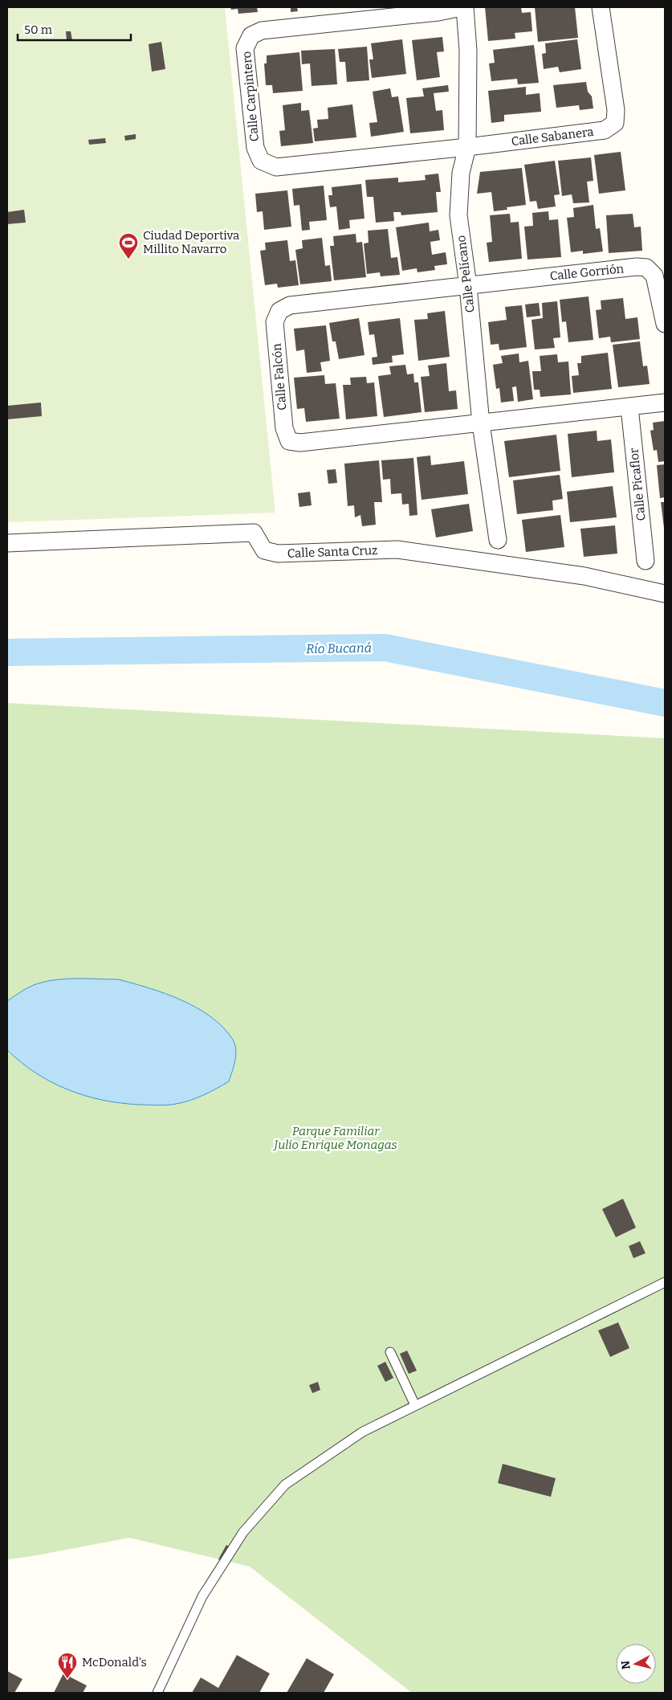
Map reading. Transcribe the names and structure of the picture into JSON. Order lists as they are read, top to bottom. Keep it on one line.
{"streets":{"street":["Calle Carpintero","Calle Sabanera","Calle Gorrión","Calle Pelícano","Calle Falcón","Calle Picaflor","Calle Santa Cruz"]},"crossings":[["Calle Carpintero","Calle Sabanera"],["Calle Carpintero","Calle Pelícano"],["Calle Sabanera","Calle Pelícano"],["Calle Gorrión","Calle Pelícano"],["Calle Gorrión","Calle Falcón"],["Calle Pelícano","Calle Falcón"]],"water":["Río Bucaná"],"parks":["Parque Familiar Julio Enrique Monagas"],"places":{"sports":["Ciudad Deportiva Millito Navarro"],"restaurant":["McDonald's"]},"scale_bar":"50 m","north":"left"}
